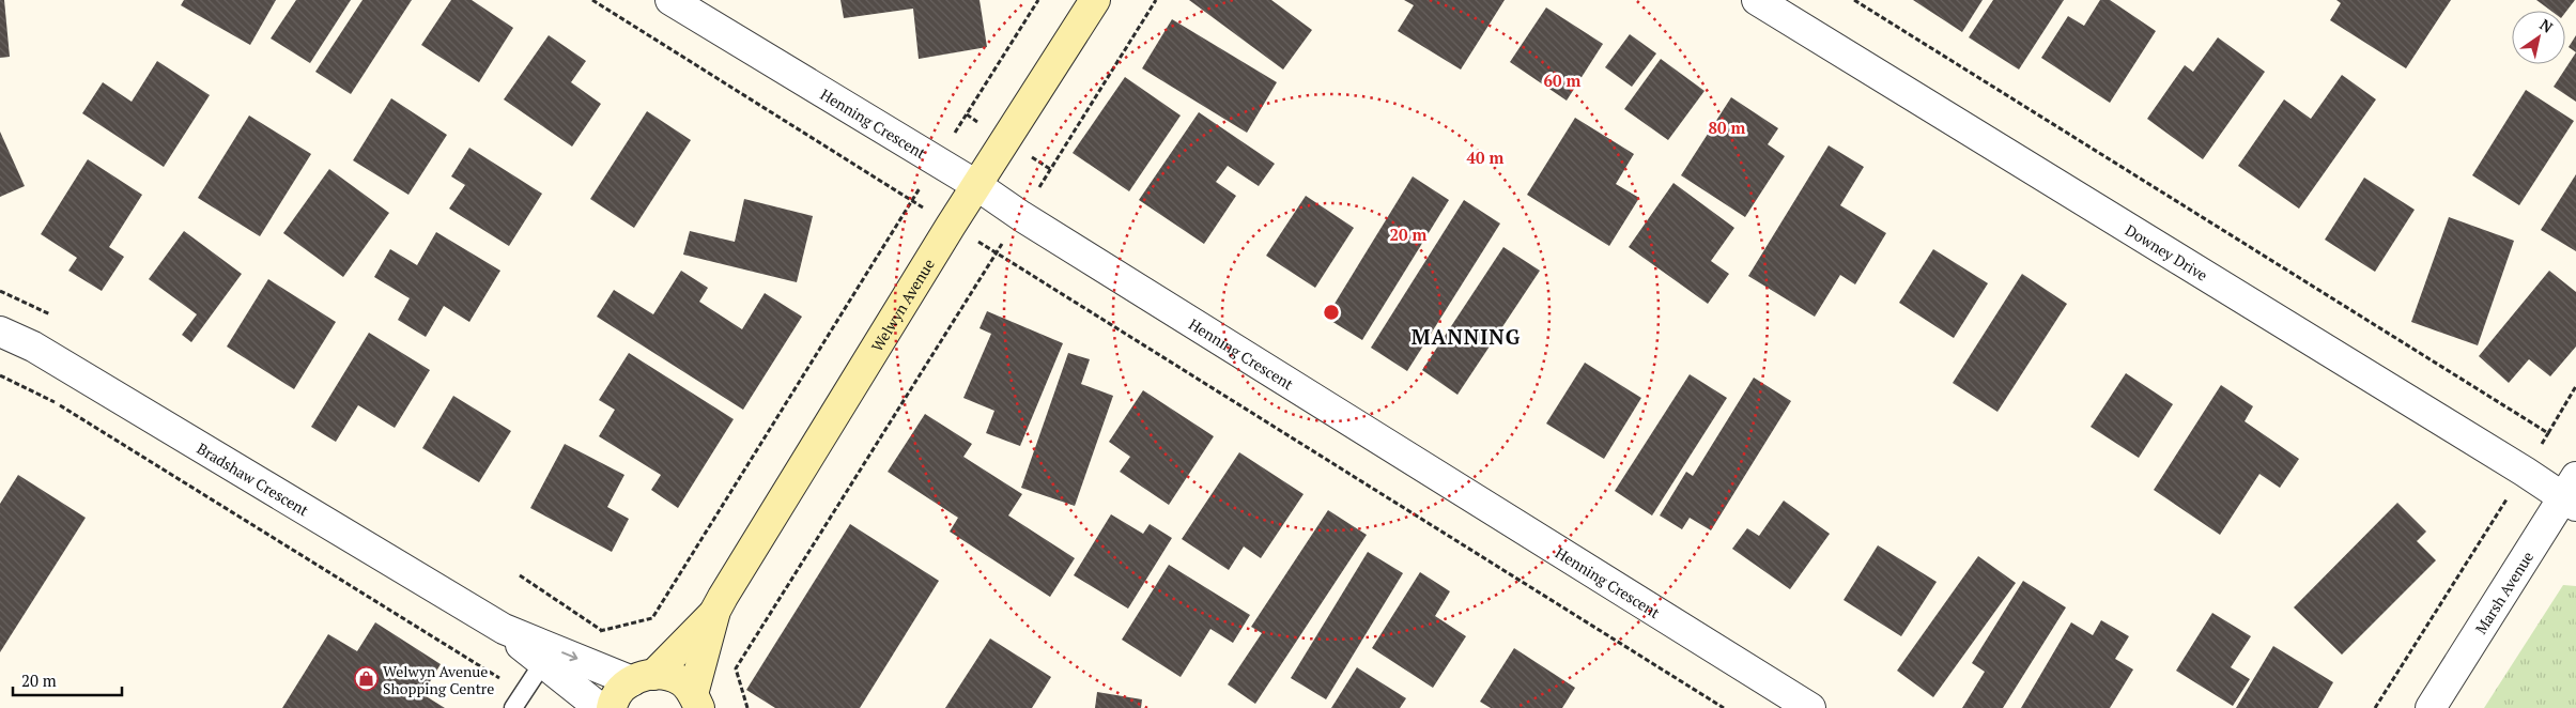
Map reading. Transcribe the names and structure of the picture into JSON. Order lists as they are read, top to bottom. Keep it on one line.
{"streets":{"street":["Henning Crescent","Downey Drive","Welwyn Avenue","Bradshaw Crescent","Marsh Avenue"]},"crossings":[["Henning Crescent","Welwyn Avenue"],["Downey Drive","Marsh Avenue"],["Welwyn Avenue","Bradshaw Crescent"]],"districts":["MANNING"],"places":{"shop":["Welwyn Avenue Shopping Centre"]},"scale_bar":"20 m","north":"top right","rings":["60 m","80 m","40 m","20 m"]}
